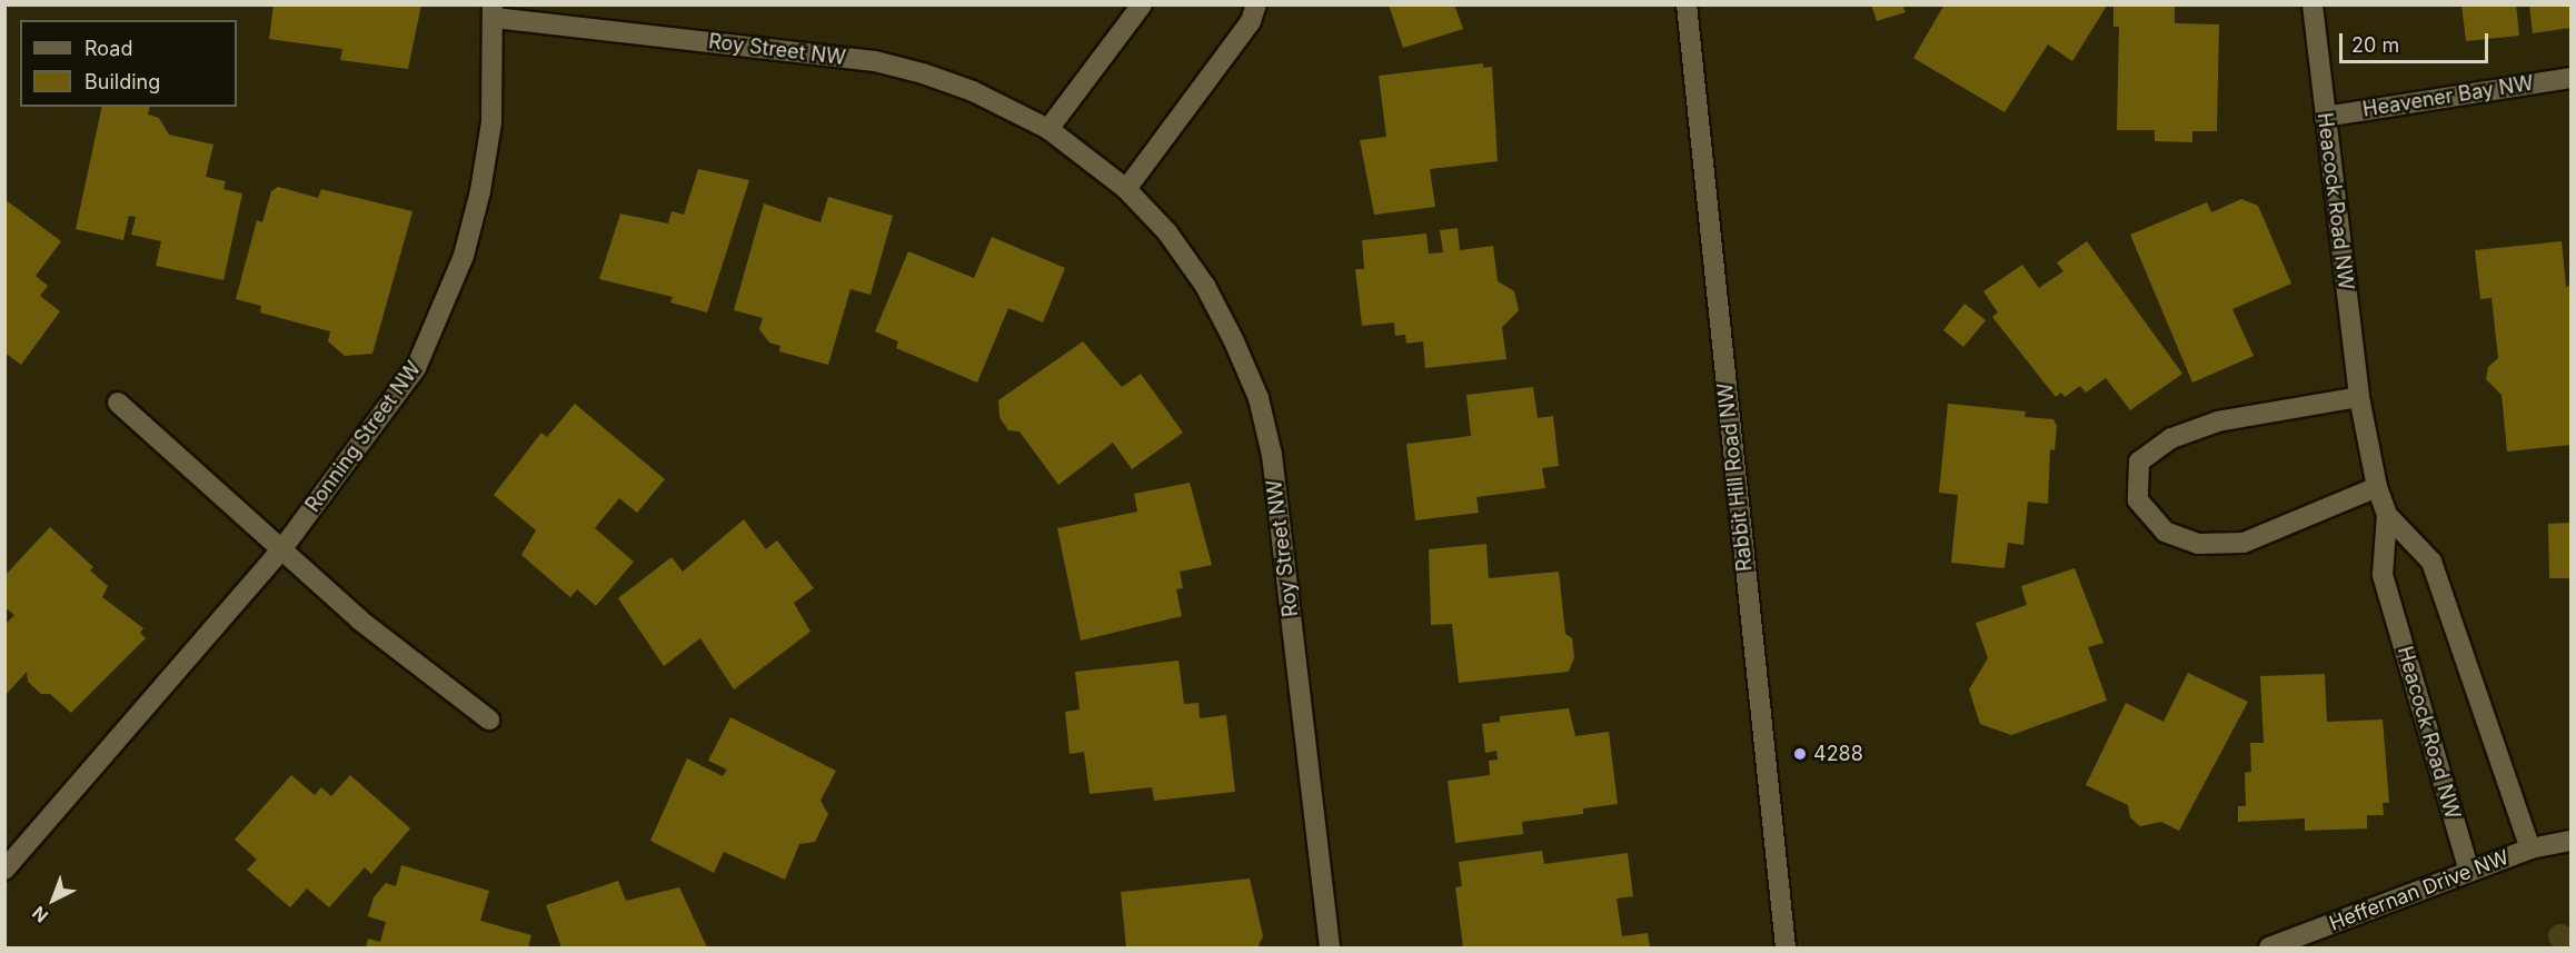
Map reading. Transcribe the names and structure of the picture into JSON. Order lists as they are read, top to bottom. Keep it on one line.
{"streets":{"street":["Roy Street NW","Heavener Bay NW","Heacock Road NW","Ronning Street NW","Rabbit Hill Road NW","Heffernan Drive NW"]},"crossings":[["Roy Street NW","Ronning Street NW"],["Heavener Bay NW","Heacock Road NW"],["Heacock Road NW","Heffernan Drive NW"]],"places":["4288"],"legend":["Road","Building"],"scale_bar":"20 m","north":"bottom left"}
